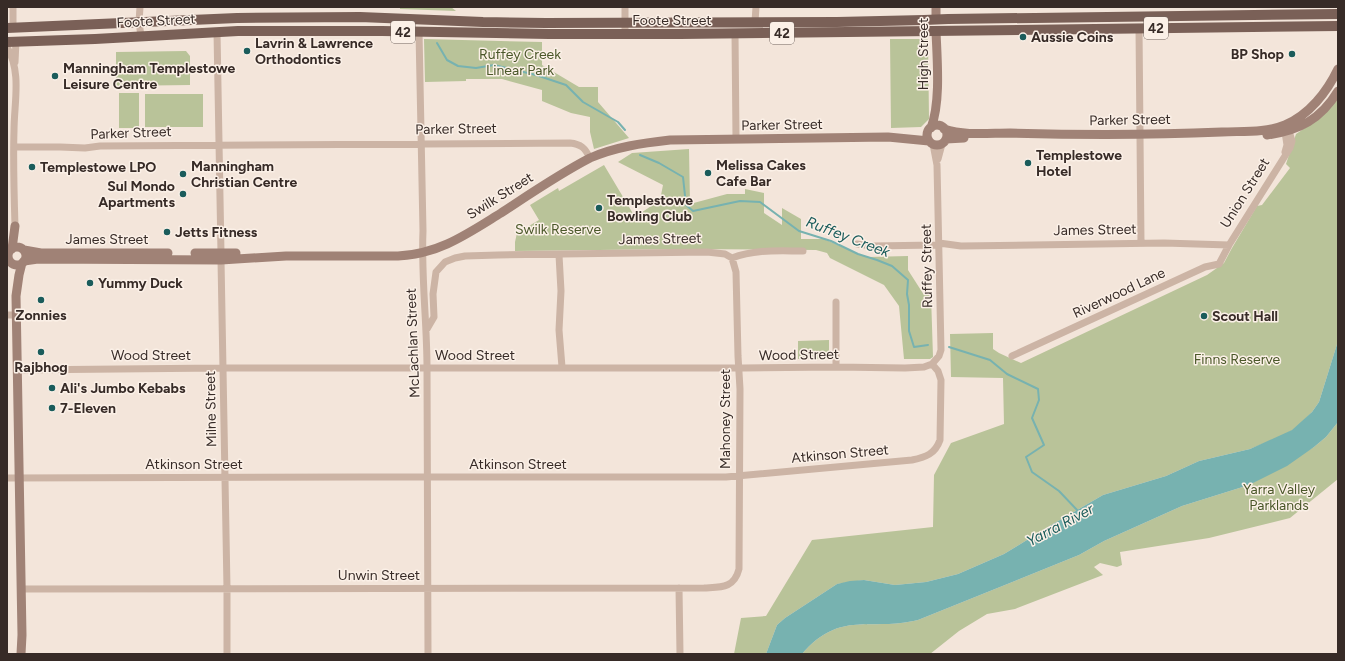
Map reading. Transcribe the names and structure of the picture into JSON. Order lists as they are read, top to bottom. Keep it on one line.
{"streets":{"main road":["Foote Street","42","High Street","Parker Street","Swilk Street","James Street"],"street":["Union Street","Ruffey Street","Riverwood Lane","McLachlan Street","Wood Street","Milne Street","Mahoney Street","Atkinson Street","Unwin Street"]},"crossings":[["Foote Street","42"],["Foote Street","High Street"],["Foote Street","McLachlan Street"],["Foote Street","Milne Street"],["High Street","Parker Street"],["High Street","Ruffey Street"],["Parker Street","Union Street"],["Parker Street","Swilk Street"],["Parker Street","Ruffey Street"],["Parker Street","McLachlan Street"],["Parker Street","Milne Street"],["Union Street","James Street"],["Union Street","Riverwood Lane"],["Swilk Street","James Street"],["Swilk Street","McLachlan Street"],["James Street","Ruffey Street"],["James Street","Riverwood Lane"],["James Street","McLachlan Street"],["James Street","Milne Street"],["James Street","Mahoney Street"],["Ruffey Street","Wood Street"],["Ruffey Street","Atkinson Street"],["McLachlan Street","Wood Street"],["McLachlan Street","Atkinson Street"],["McLachlan Street","Unwin Street"],["Wood Street","Milne Street"],["Wood Street","Mahoney Street"],["Wood Street","Atkinson Street"],["Milne Street","Atkinson Street"],["Milne Street","Unwin Street"],["Mahoney Street","Atkinson Street"],["Mahoney Street","Unwin Street"]],"water":["Ruffey Creek","Yarra River"],"parks":["Ruffey Creek Linear Park","Swilk Reserve","Finns Reserve","Yarra Valley Parklands"],"places":["Aussie Coins","Lavrin & Lawrence Orthodontics","BP Shop","Manningham Templestowe Leisure Centre","Templestowe Hotel","Templestowe LPO","Melissa Cakes Cafe Bar","Manningham Christian Centre","Sul Mondo Apartments","Templestowe Bowling Club","Jetts Fitness","Yummy Duck","Zonnies","Scout Hall","Rajbhog","Ali's Jumbo Kebabs","7-Eleven"]}
